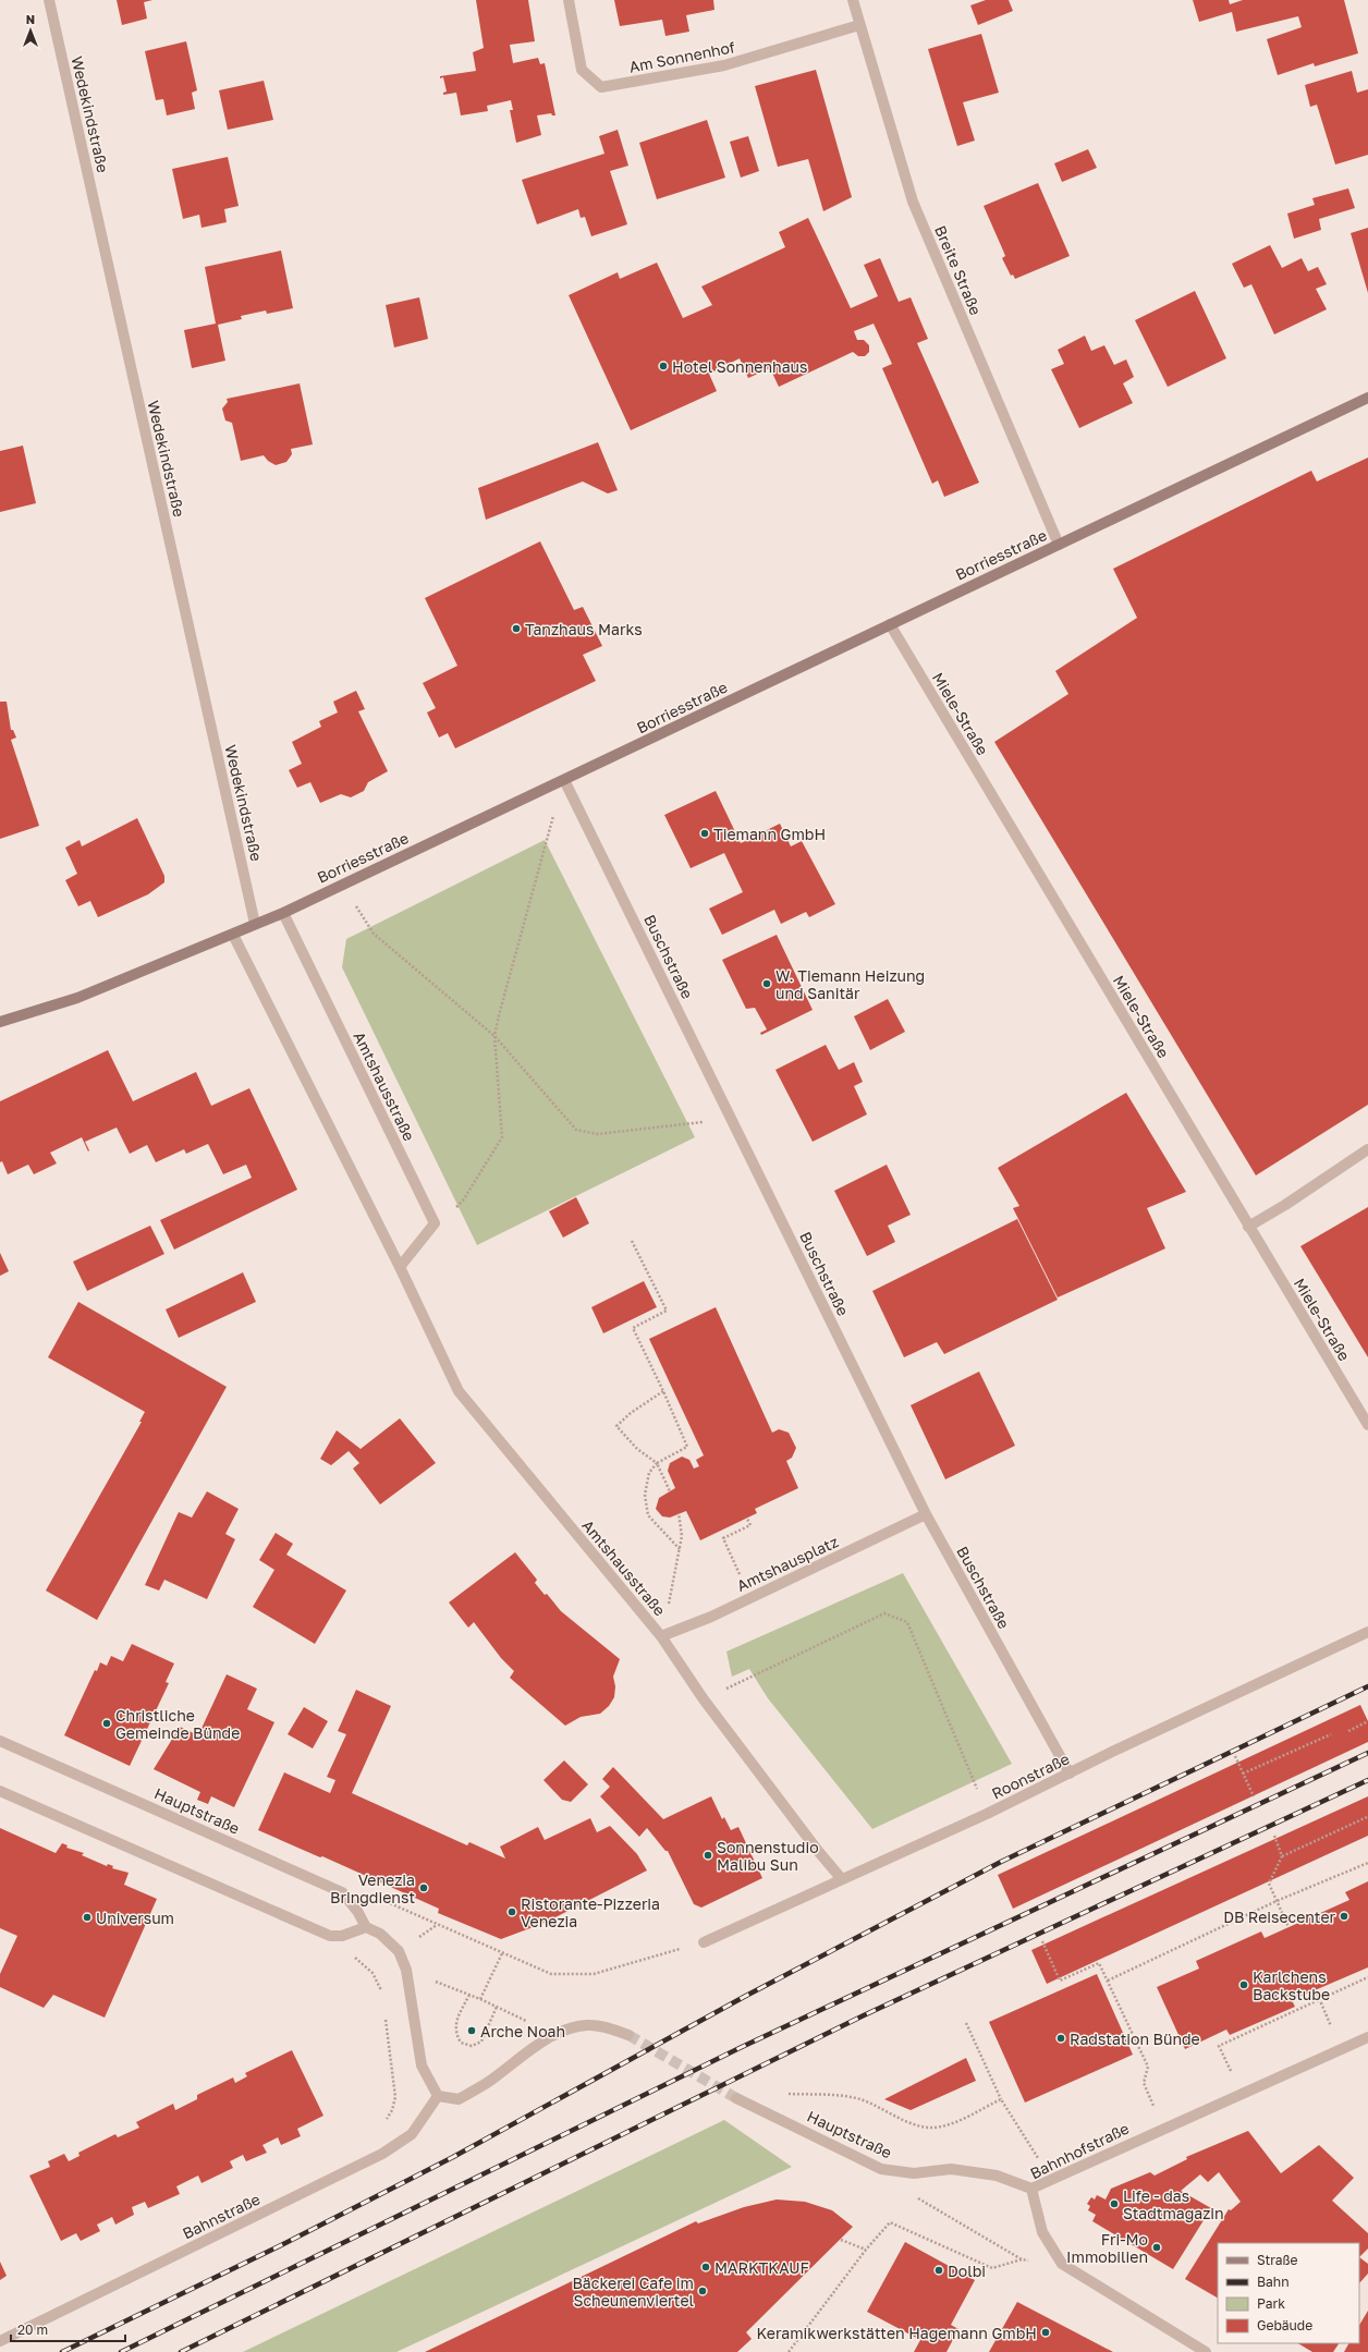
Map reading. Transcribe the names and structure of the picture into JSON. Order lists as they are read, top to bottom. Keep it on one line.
{"streets":{"main road":["Borriesstraße"],"street":["Am Sonnenhof","Wedekindstraße","Breite Straße","Miele-Straße","Buschstraße","Amtshausstraße","Amtshausplatz","Roonstraße","Hauptstraße","Bahnhofstraße","Bahnstraße"]},"crossings":[["Am Sonnenhof","Breite Straße"],["Wedekindstraße","Borriesstraße"],["Breite Straße","Borriesstraße"],["Borriesstraße","Miele-Straße"],["Borriesstraße","Buschstraße"],["Borriesstraße","Amtshausstraße"],["Buschstraße","Amtshausplatz"],["Buschstraße","Roonstraße"],["Amtshausstraße","Amtshausplatz"],["Amtshausstraße","Roonstraße"],["Hauptstraße","Bahnhofstraße"]],"places":["Hotel Sonnenhaus","Tanzhaus Marks","Tiemann GmbH","W. Tiemann Heizung und Sanitär","Christliche Gemeinde Bünde","Sonnenstudio Malibu Sun","Venezia Bringdienst","Ristorante-Pizzeria Venezia","DB Reisecenter","Universum","Karlchens Backstube","Arche Noah","Radstation Bünde","Life - das Stadtmagazin","Fri-Mo Immobilien","MARKTKAUF","Dolbi","Bäckerei Cafe im Scheunenviertel","Keramikwerkstätten Hagemann GmbH"],"legend":["Straße","Bahn","Park","Gebäude"],"scale_bar":"20 m","north":"top"}
